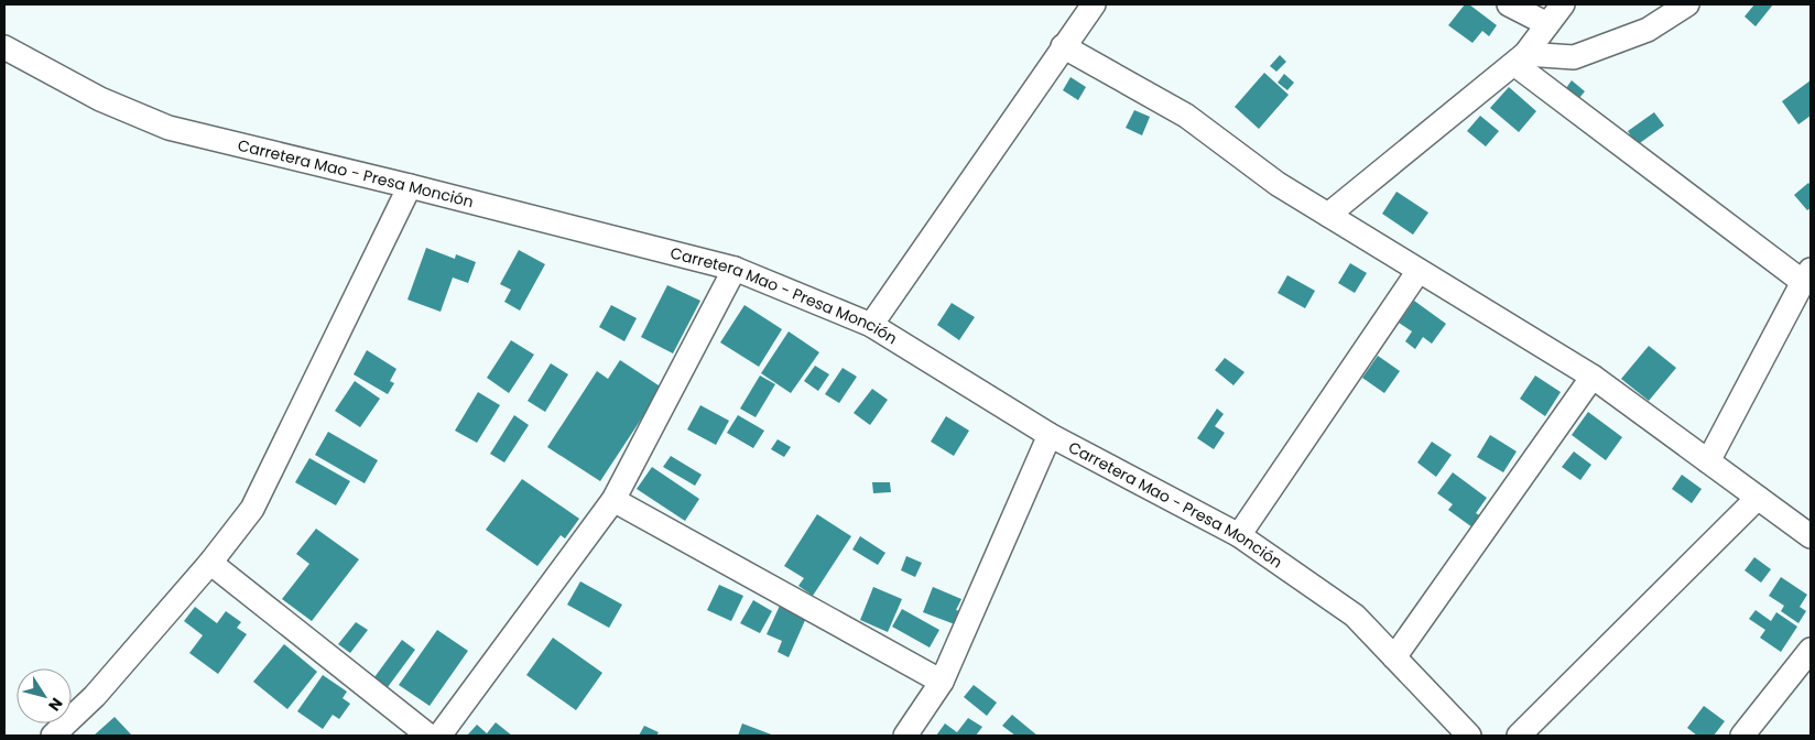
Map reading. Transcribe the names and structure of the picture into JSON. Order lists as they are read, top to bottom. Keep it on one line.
{"streets":{"street":["Carretera Mao - Presa Monción"]},"north":"bottom right"}
